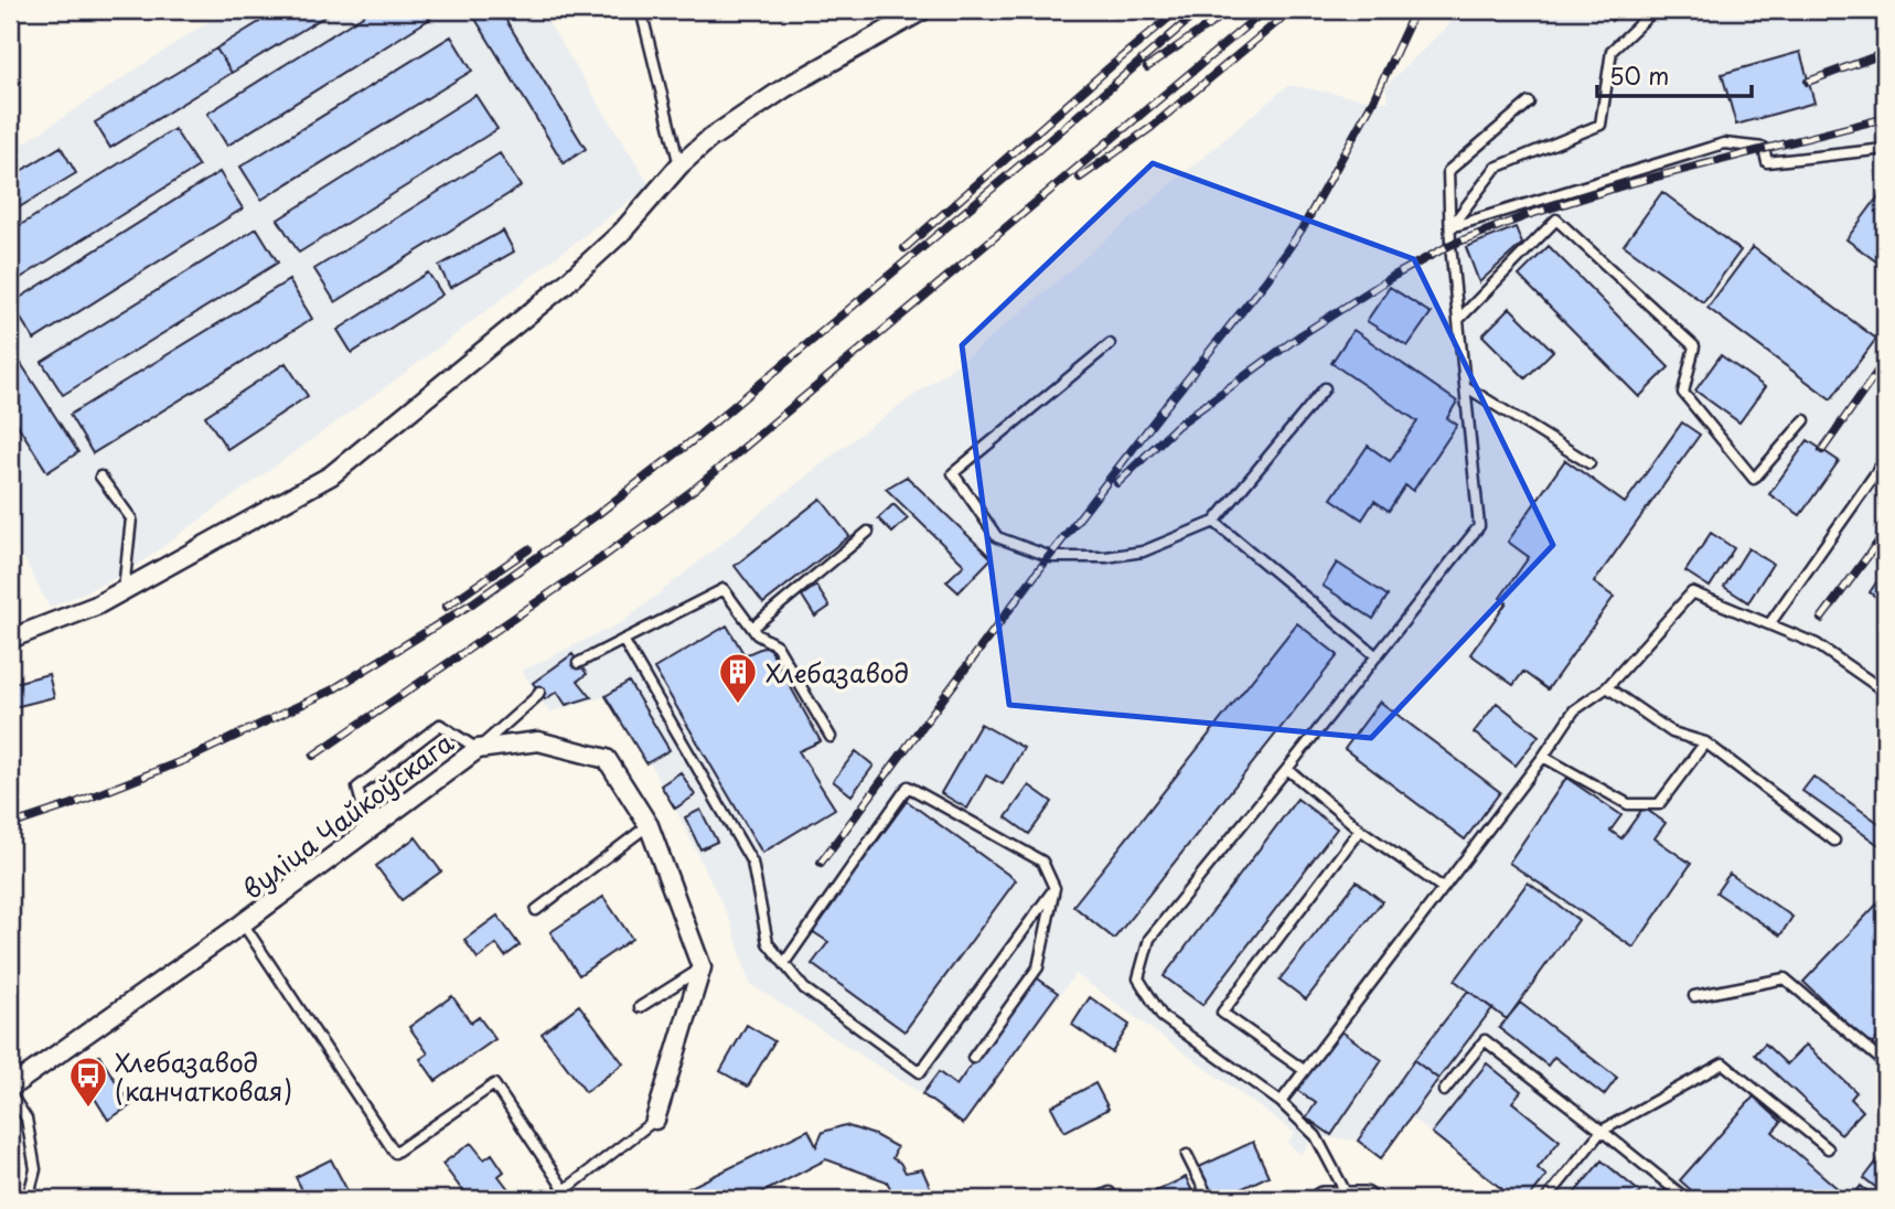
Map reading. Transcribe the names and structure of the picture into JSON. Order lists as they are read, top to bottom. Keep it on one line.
{"streets":{"street":["вуліца Чайкоўскага"]},"places":{"building":["Хлебазавод"],"bus stop":["Хлебазавод (канчатковая)"]},"scale_bar":"50 m"}
